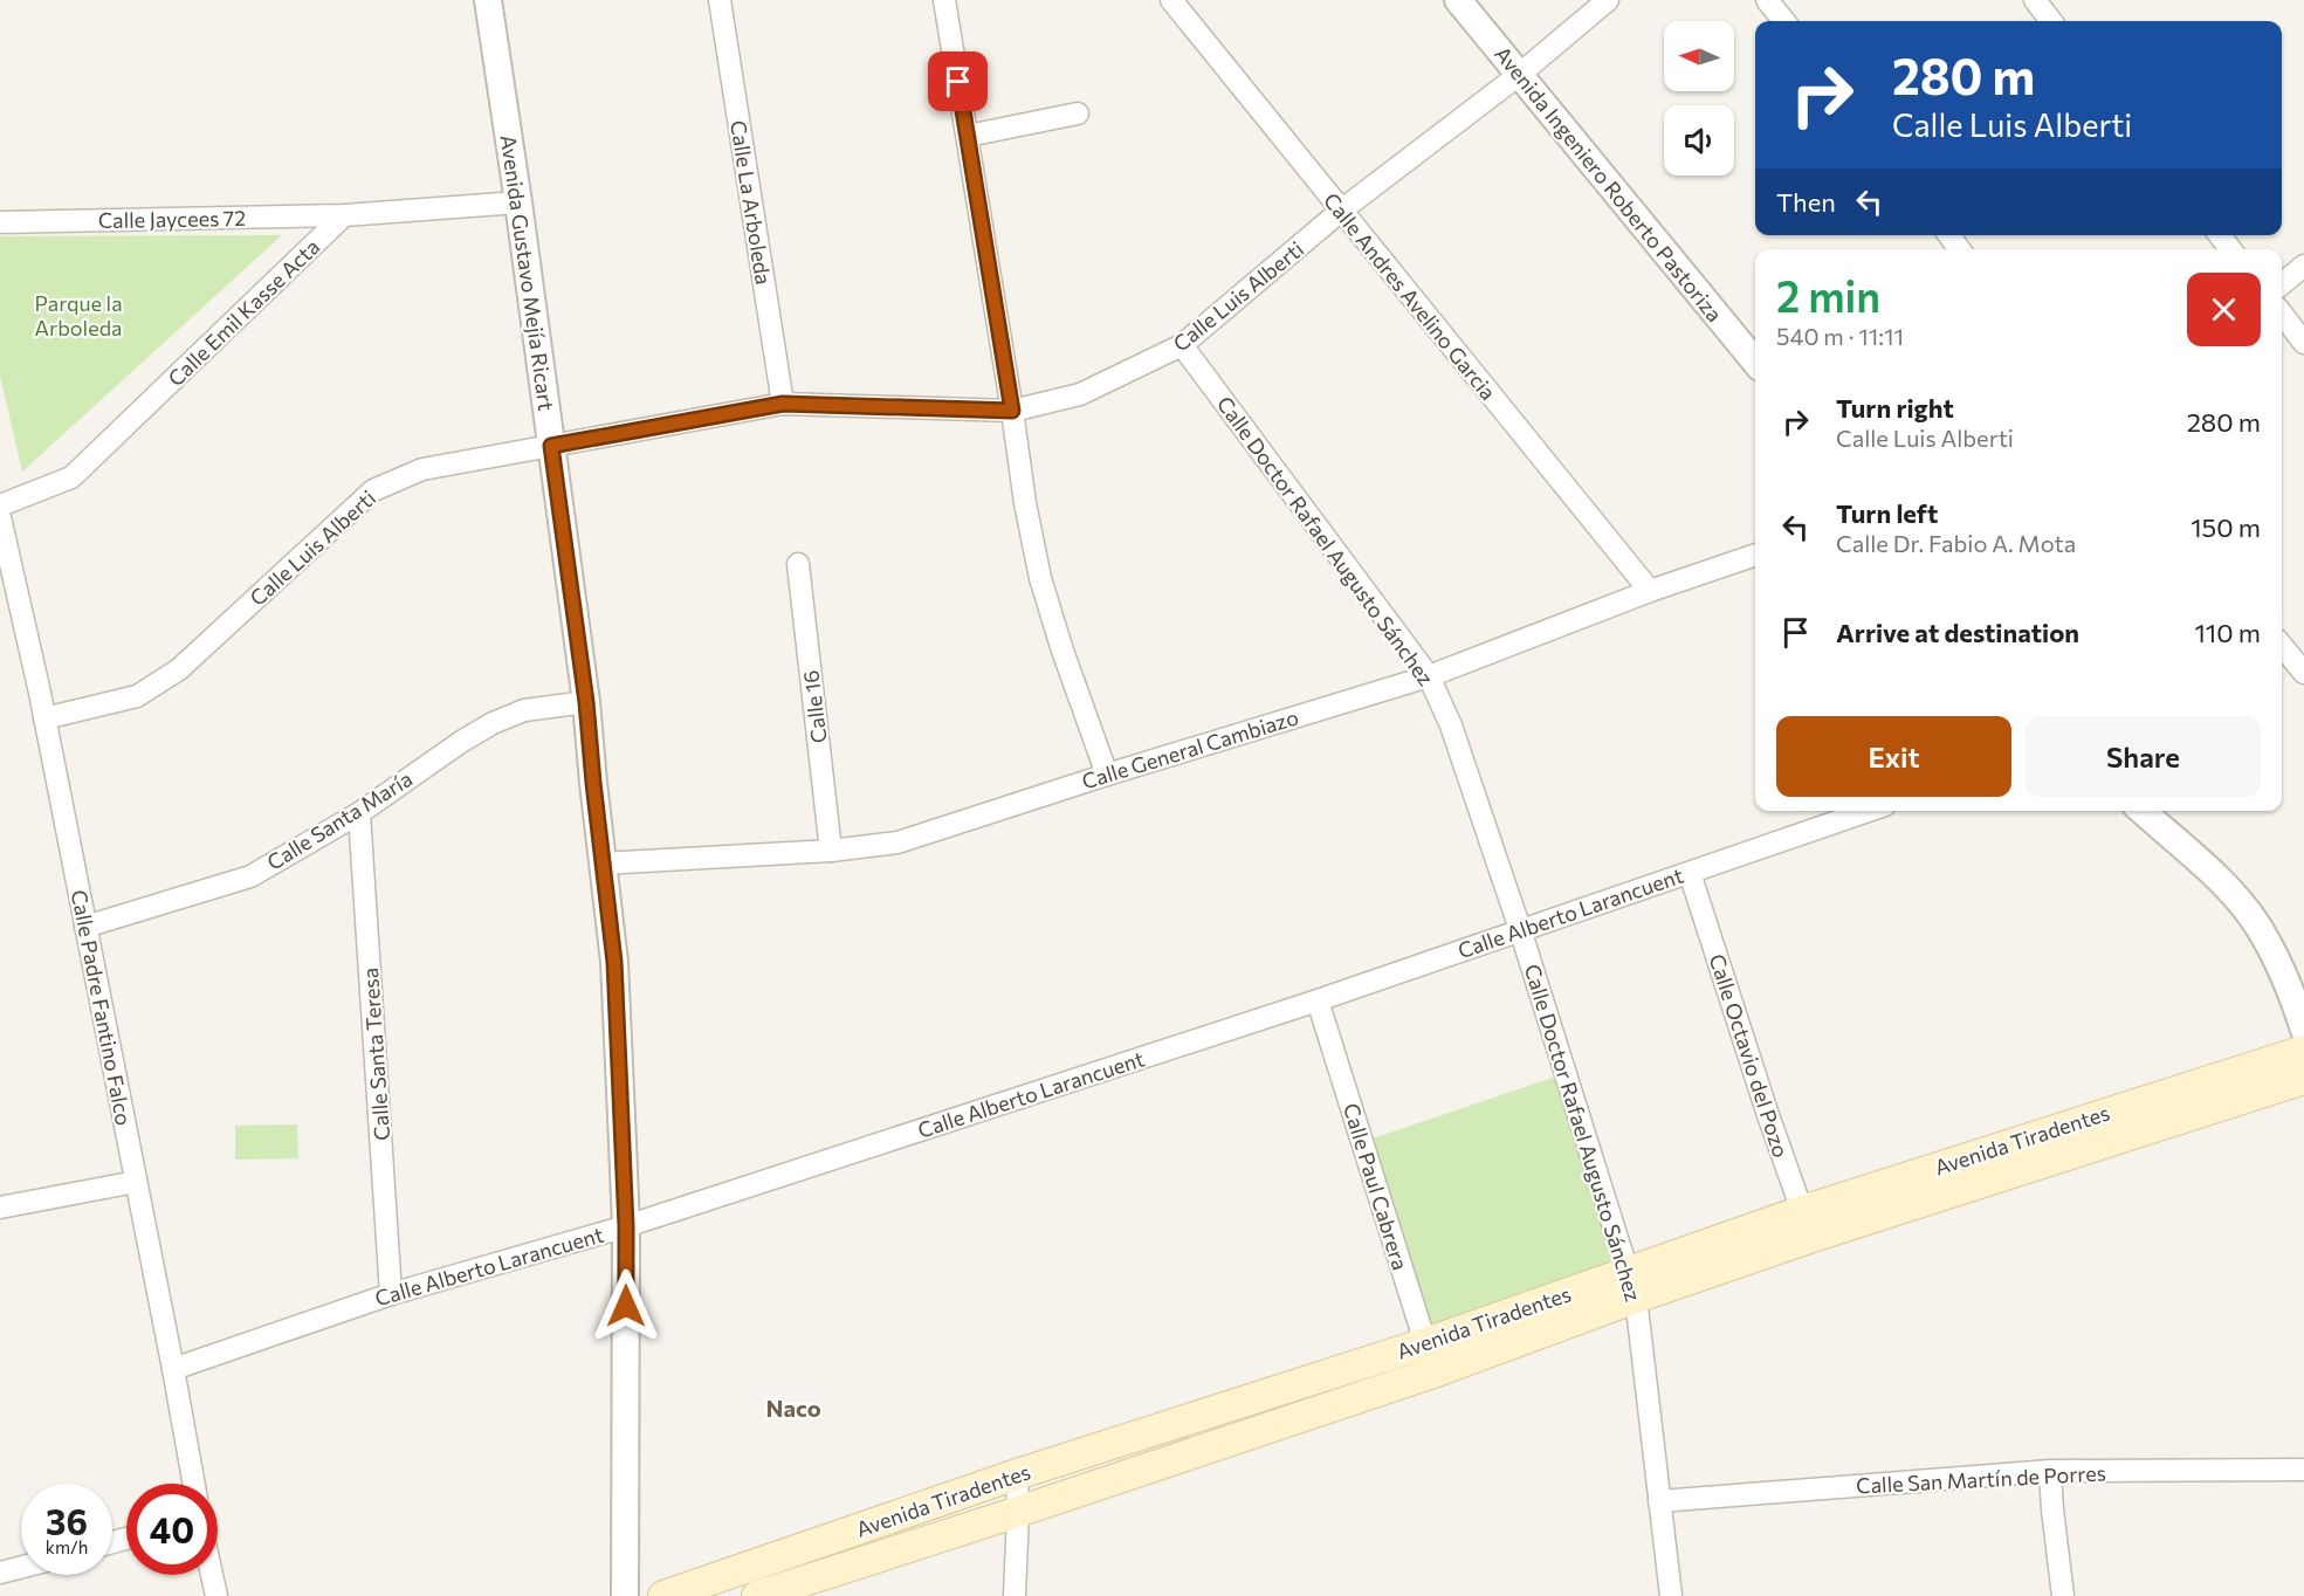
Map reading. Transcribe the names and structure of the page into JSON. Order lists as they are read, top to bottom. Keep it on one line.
{"streets":{"main road":["Avenida Tiradentes"],"street":["Avenida Ingeniero Roberto Pastoriza","Calle La Arboleda","Calle Jaycees 72","Avenida Gustavo Mejía Ricart","Calle Luis Alberti","Calle Andres Avelino Garcia","Calle Emil Kasse Acta","Calle Doctor Rafael Augusto Sánchez","Calle 16","Calle General Cambiazo","Calle Santa María","Calle Alberto Larancuent","Calle Padre Fantino Falco","Calle Santa Teresa","Calle Octavio del Pozo","Calle Paul Cabrera","Calle San Martín de Porres"]},"crossings":[["Avenida Ingeniero Roberto Pastoriza","Calle Luis Alberti"],["Calle La Arboleda","Calle Luis Alberti"],["Calle Jaycees 72","Calle Emil Kasse Acta"],["Avenida Gustavo Mejía Ricart","Calle Luis Alberti"],["Avenida Gustavo Mejía Ricart","Calle General Cambiazo"],["Avenida Gustavo Mejía Ricart","Calle Santa María"],["Avenida Gustavo Mejía Ricart","Calle Alberto Larancuent"],["Calle Luis Alberti","Calle Andres Avelino Garcia"],["Calle Luis Alberti","Calle Doctor Rafael Augusto Sánchez"],["Calle Luis Alberti","Calle Padre Fantino Falco"],["Calle Andres Avelino Garcia","Calle General Cambiazo"],["Calle Doctor Rafael Augusto Sánchez","Calle General Cambiazo"],["Calle Doctor Rafael Augusto Sánchez","Calle Alberto Larancuent"],["Calle Doctor Rafael Augusto Sánchez","Avenida Tiradentes"],["Calle Doctor Rafael Augusto Sánchez","Calle San Martín de Porres"],["Calle 16","Calle General Cambiazo"],["Calle Santa María","Calle Padre Fantino Falco"],["Calle Santa María","Calle Santa Teresa"],["Calle Alberto Larancuent","Calle Padre Fantino Falco"],["Calle Alberto Larancuent","Calle Santa Teresa"],["Calle Alberto Larancuent","Calle Octavio del Pozo"],["Calle Alberto Larancuent","Calle Paul Cabrera"],["Calle Octavio del Pozo","Avenida Tiradentes"],["Avenida Tiradentes","Calle Paul Cabrera"]],"districts":["Naco"],"parks":["Parque la Arboleda"],"north":"left","page":{"turn":["280 m","Calle Luis Alberti"],"then":"Then","heading":["2 min","540 m · 11:11"],"list":[{"name":"Turn right","note":"Calle Luis Alberti","value":"280 m"},{"name":"Turn left","note":"Calle Dr. Fabio A. Mota","value":"150 m"},{"name":"Arrive at destination","value":"110 m"}],"buttons":["Exit","Share"],"speed":"36 km/h","limit":"40"}}
